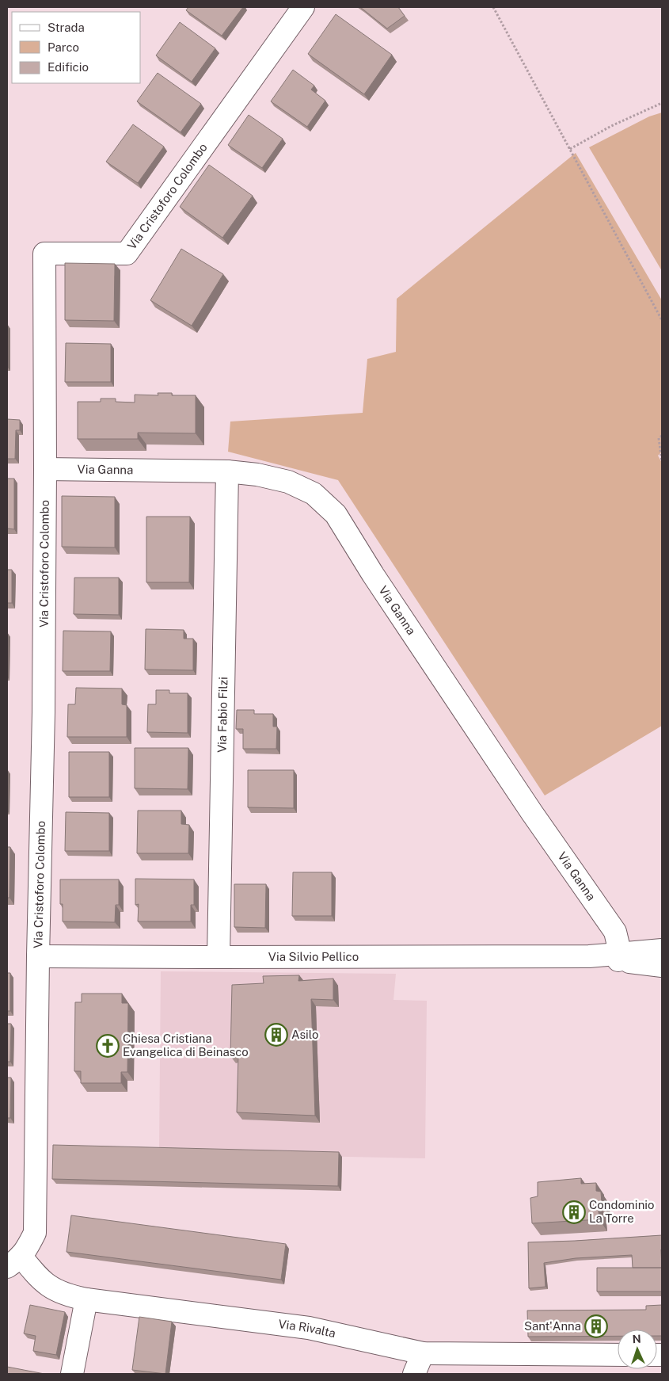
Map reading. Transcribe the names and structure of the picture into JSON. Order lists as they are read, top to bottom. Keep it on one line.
{"streets":{"street":["Via Cristoforo Colombo","Via Ganna","Via Fabio Filzi","Via Silvio Pellico","Via Rivalta"]},"crossings":[["Via Cristoforo Colombo","Via Ganna"],["Via Cristoforo Colombo","Via Silvio Pellico"],["Via Cristoforo Colombo","Via Rivalta"],["Via Ganna","Via Fabio Filzi"],["Via Ganna","Via Silvio Pellico"],["Via Fabio Filzi","Via Silvio Pellico"]],"places":{"building":["Asilo","Condominio La Torre","Sant'Anna"],"church":["Chiesa Cristiana Evangelica di Beinasco"]},"legend":["Strada","Parco","Edificio"],"north":"top"}
